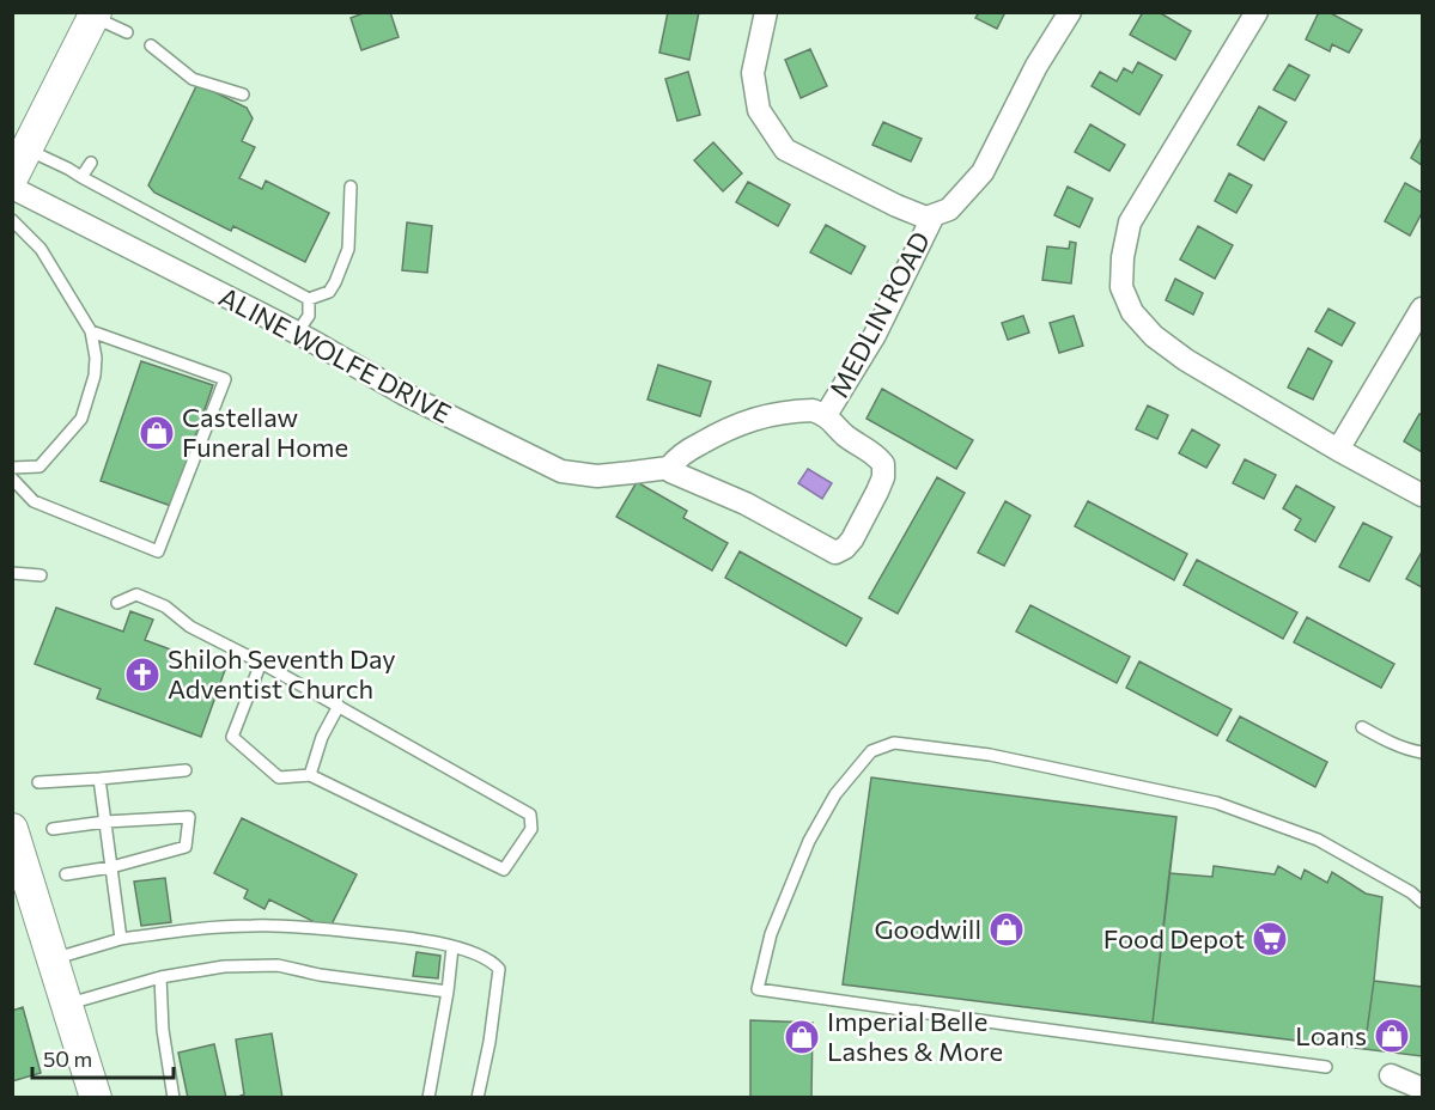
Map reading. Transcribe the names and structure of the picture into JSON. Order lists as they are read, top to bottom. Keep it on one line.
{"streets":{"street":["MEDLIN ROAD","ALINE WOLFE DRIVE"]},"places":{"shop":["Castellaw Funeral Home","Goodwill","Loans","Imperial Belle Lashes & More"],"church":["Shiloh Seventh Day Adventist Church"],"supermarket":["Food Depot"]},"scale_bar":"50 m"}
